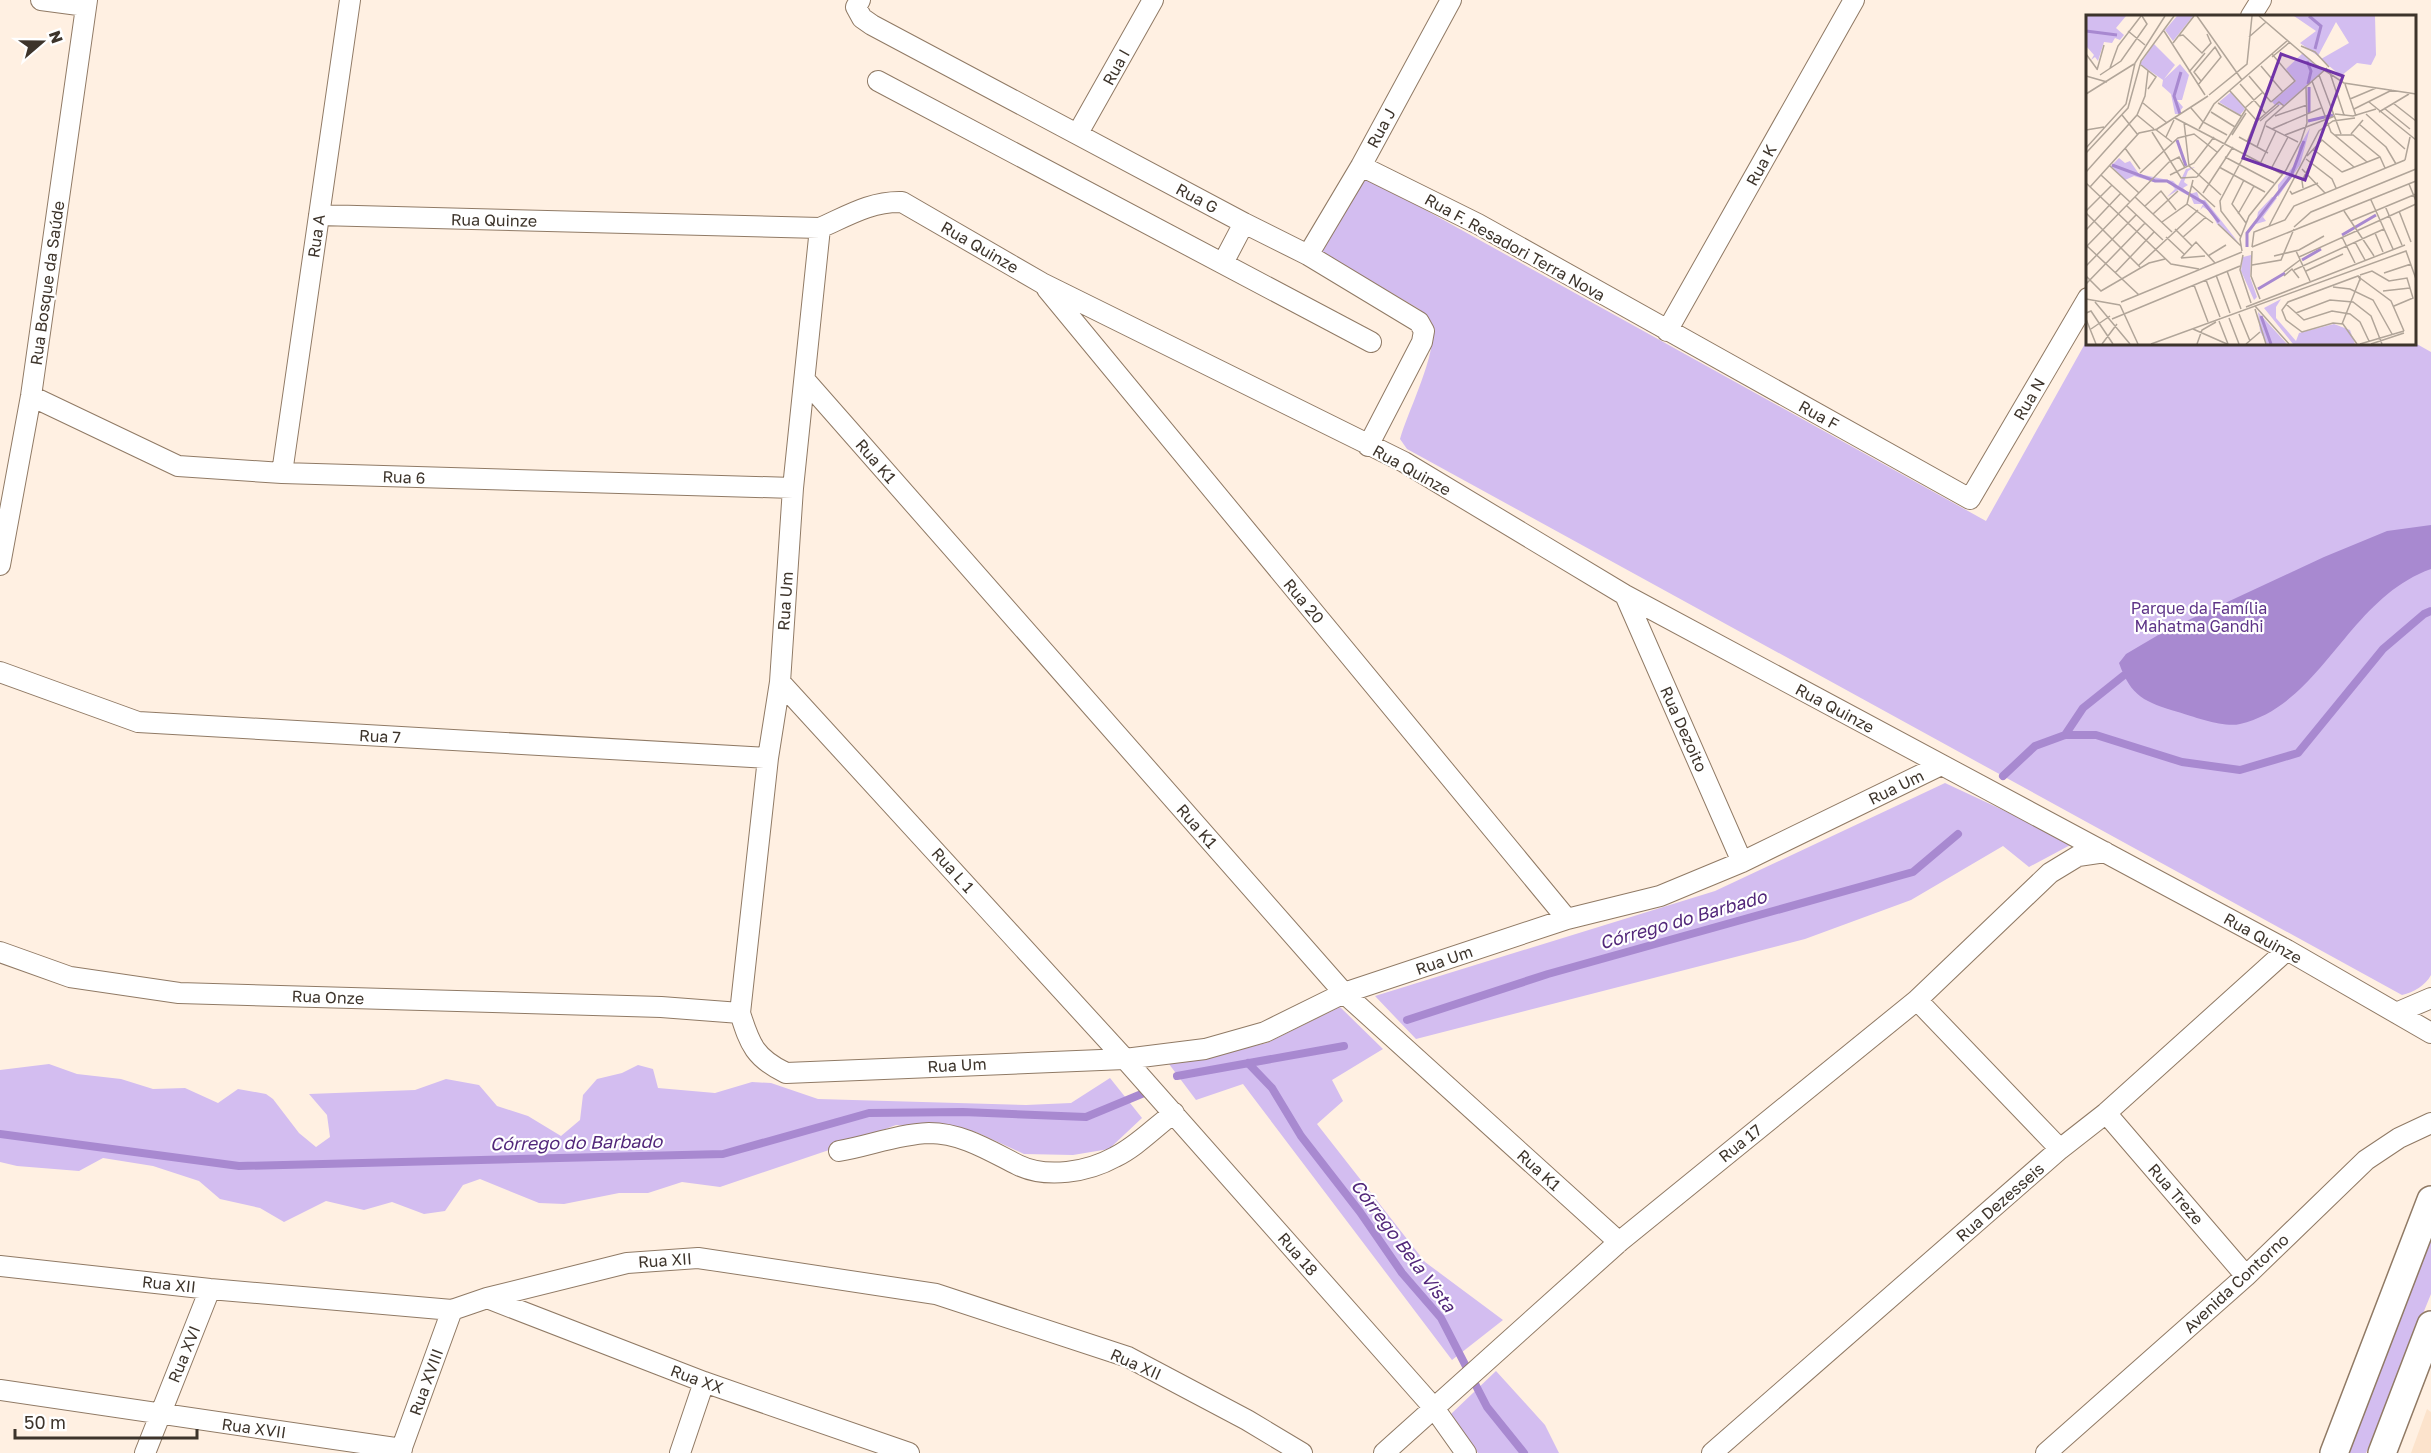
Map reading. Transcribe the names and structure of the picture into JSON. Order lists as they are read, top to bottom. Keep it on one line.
{"streets":{"street":["Rua I","Rua J","Rua K","Rua G","Rua Quinze","Rua A","Rua F. Resadori Terra Nova","Rua Bosque da Saúde","Rua N","Rua F","Rua K1","Rua 6","Rua Um","Rua 20","Rua Dezoito","Rua 7","Rua L 1","Rua Onze","Rua 17","Rua Treze","Rua Dezesseis","Rua 18","Rua XII","Avenida Contorno","Rua XVI","Rua XX","Rua XVIII","Rua XVII"]},"crossings":[["Rua I","Rua G"],["Rua J","Rua G"],["Rua J","Rua F. Resadori Terra Nova"],["Rua K","Rua F. Resadori Terra Nova"],["Rua K","Rua F"],["Rua G","Rua Quinze"],["Rua Quinze","Rua A"],["Rua Quinze","Rua Um"],["Rua Quinze","Rua 20"],["Rua Quinze","Rua Dezoito"],["Rua Quinze","Rua 17"],["Rua Quinze","Rua Dezesseis"],["Rua A","Rua 6"],["Rua F. Resadori Terra Nova","Rua F"],["Rua Bosque da Saúde","Rua 6"],["Rua N","Rua F"],["Rua K1","Rua Um"],["Rua K1","Rua 17"],["Rua 6","Rua Um"],["Rua Um","Rua 20"],["Rua Um","Rua Dezoito"],["Rua Um","Rua 7"],["Rua Um","Rua L 1"],["Rua Um","Rua Onze"],["Rua Um","Rua 18"],["Rua L 1","Rua 18"],["Rua 17","Rua 18"],["Rua Treze","Rua Dezesseis"],["Rua Treze","Avenida Contorno"],["Rua XII","Rua XVI"],["Rua XII","Rua XX"],["Rua XII","Rua XVIII"],["Rua XVI","Rua XVII"],["Rua XVIII","Rua XVII"]],"water":["Córrego do Barbado","Córrego Bela Vista"],"parks":["Parque da Família Mahatma Gandhi"],"scale_bar":"50 m","north":"right"}
